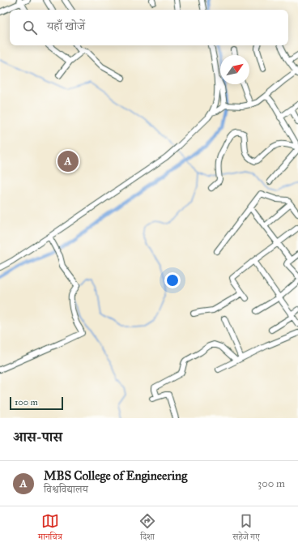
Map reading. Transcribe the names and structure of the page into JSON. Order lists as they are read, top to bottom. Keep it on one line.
{"scale_bar":"100 m","north":"top right","page":{"search":"यहाँ खोजें","pins":"A","scale":"100 m","heading":"आस-पास","list":[{"mark":"A","name":"MBS College of Engineering","note":"विश्वविद्यालय","value":"300 m"}],"nav":["मानचित्र","दिशा","सहेजे गए"]}}
